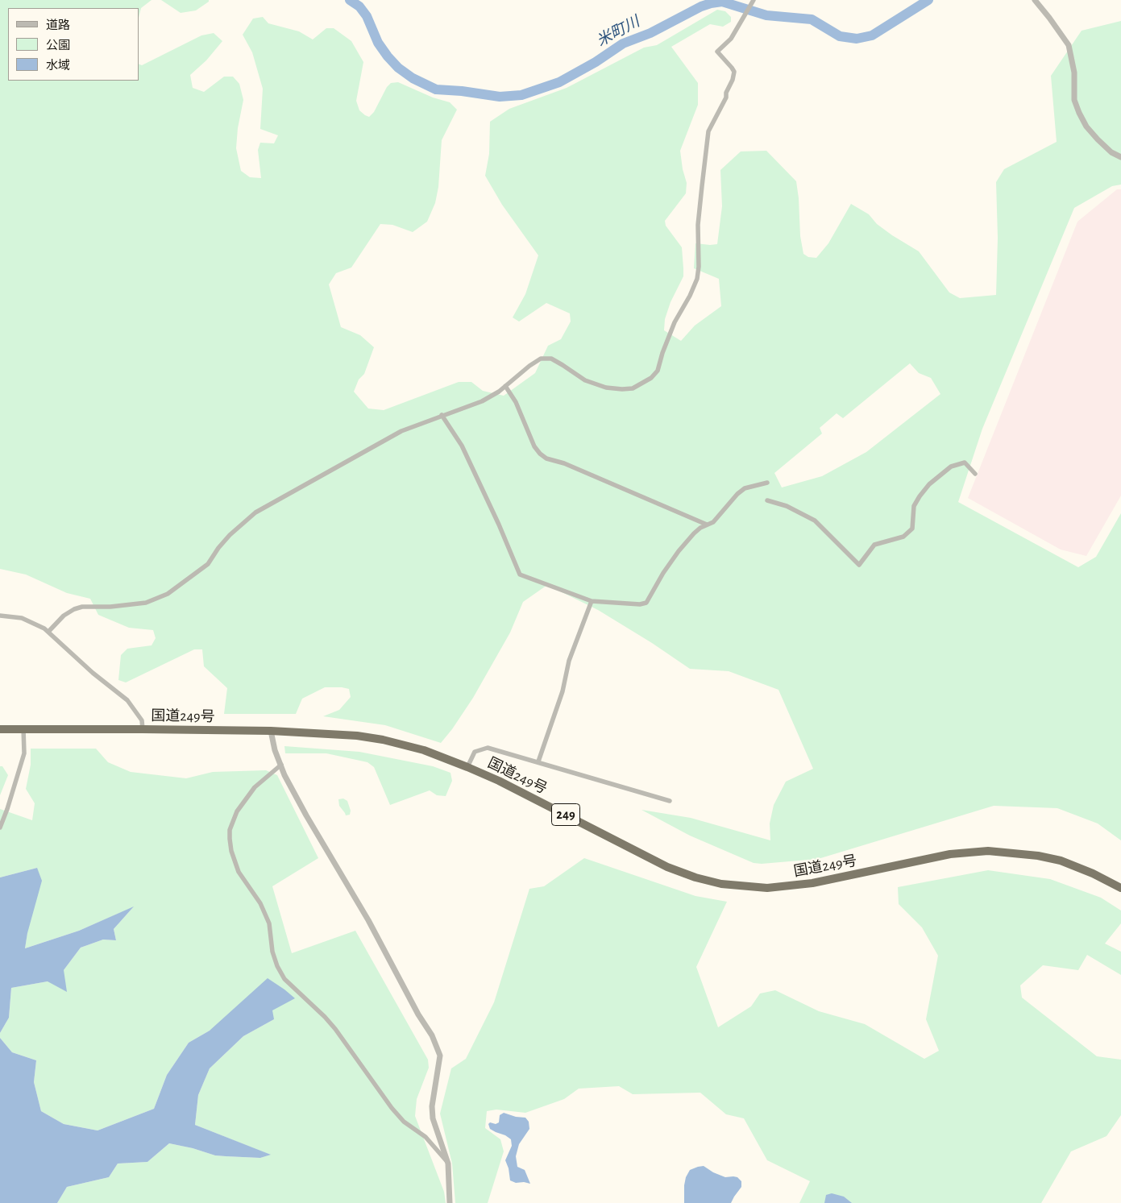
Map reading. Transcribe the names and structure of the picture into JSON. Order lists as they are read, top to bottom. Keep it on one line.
{"streets":{"highway":["国道249号","249"]},"water":["米町川"],"legend":["道路","公園","水域"]}
